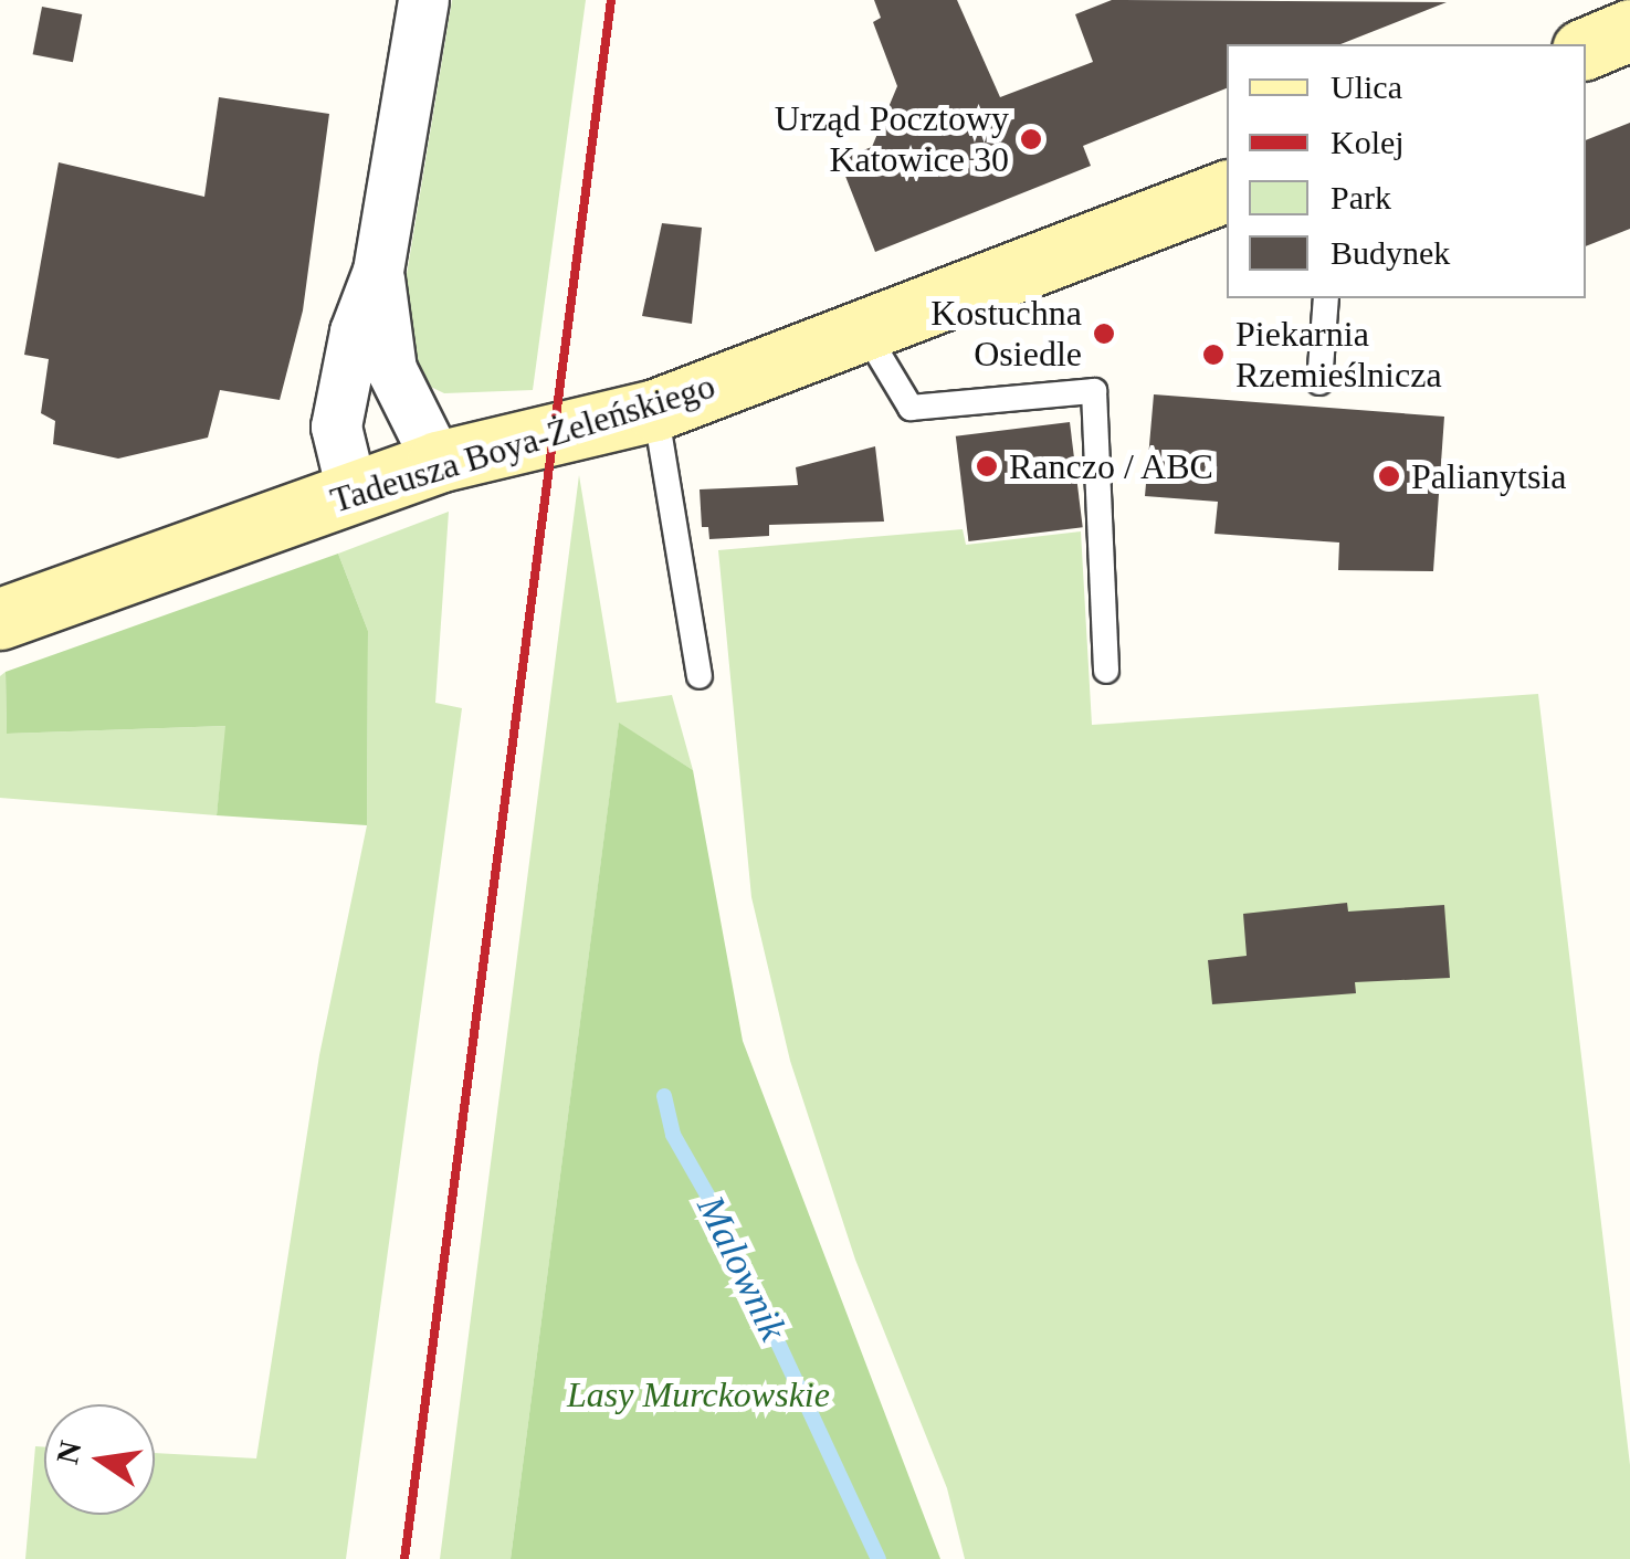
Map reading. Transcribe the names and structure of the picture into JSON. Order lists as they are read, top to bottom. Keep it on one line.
{"streets":{"street":["Tadeusza Boya-Żeleńskiego"]},"water":["Malownik"],"parks":["Lasy Murckowskie"],"places":["Urząd Pocztowy Katowice 30","Kostuchna Osiedle","Piekarnia Rzemieślnicza","Ranczo / ABC","Palianytsia"],"legend":["Ulica","Kolej","Park","Budynek"],"north":"left"}
